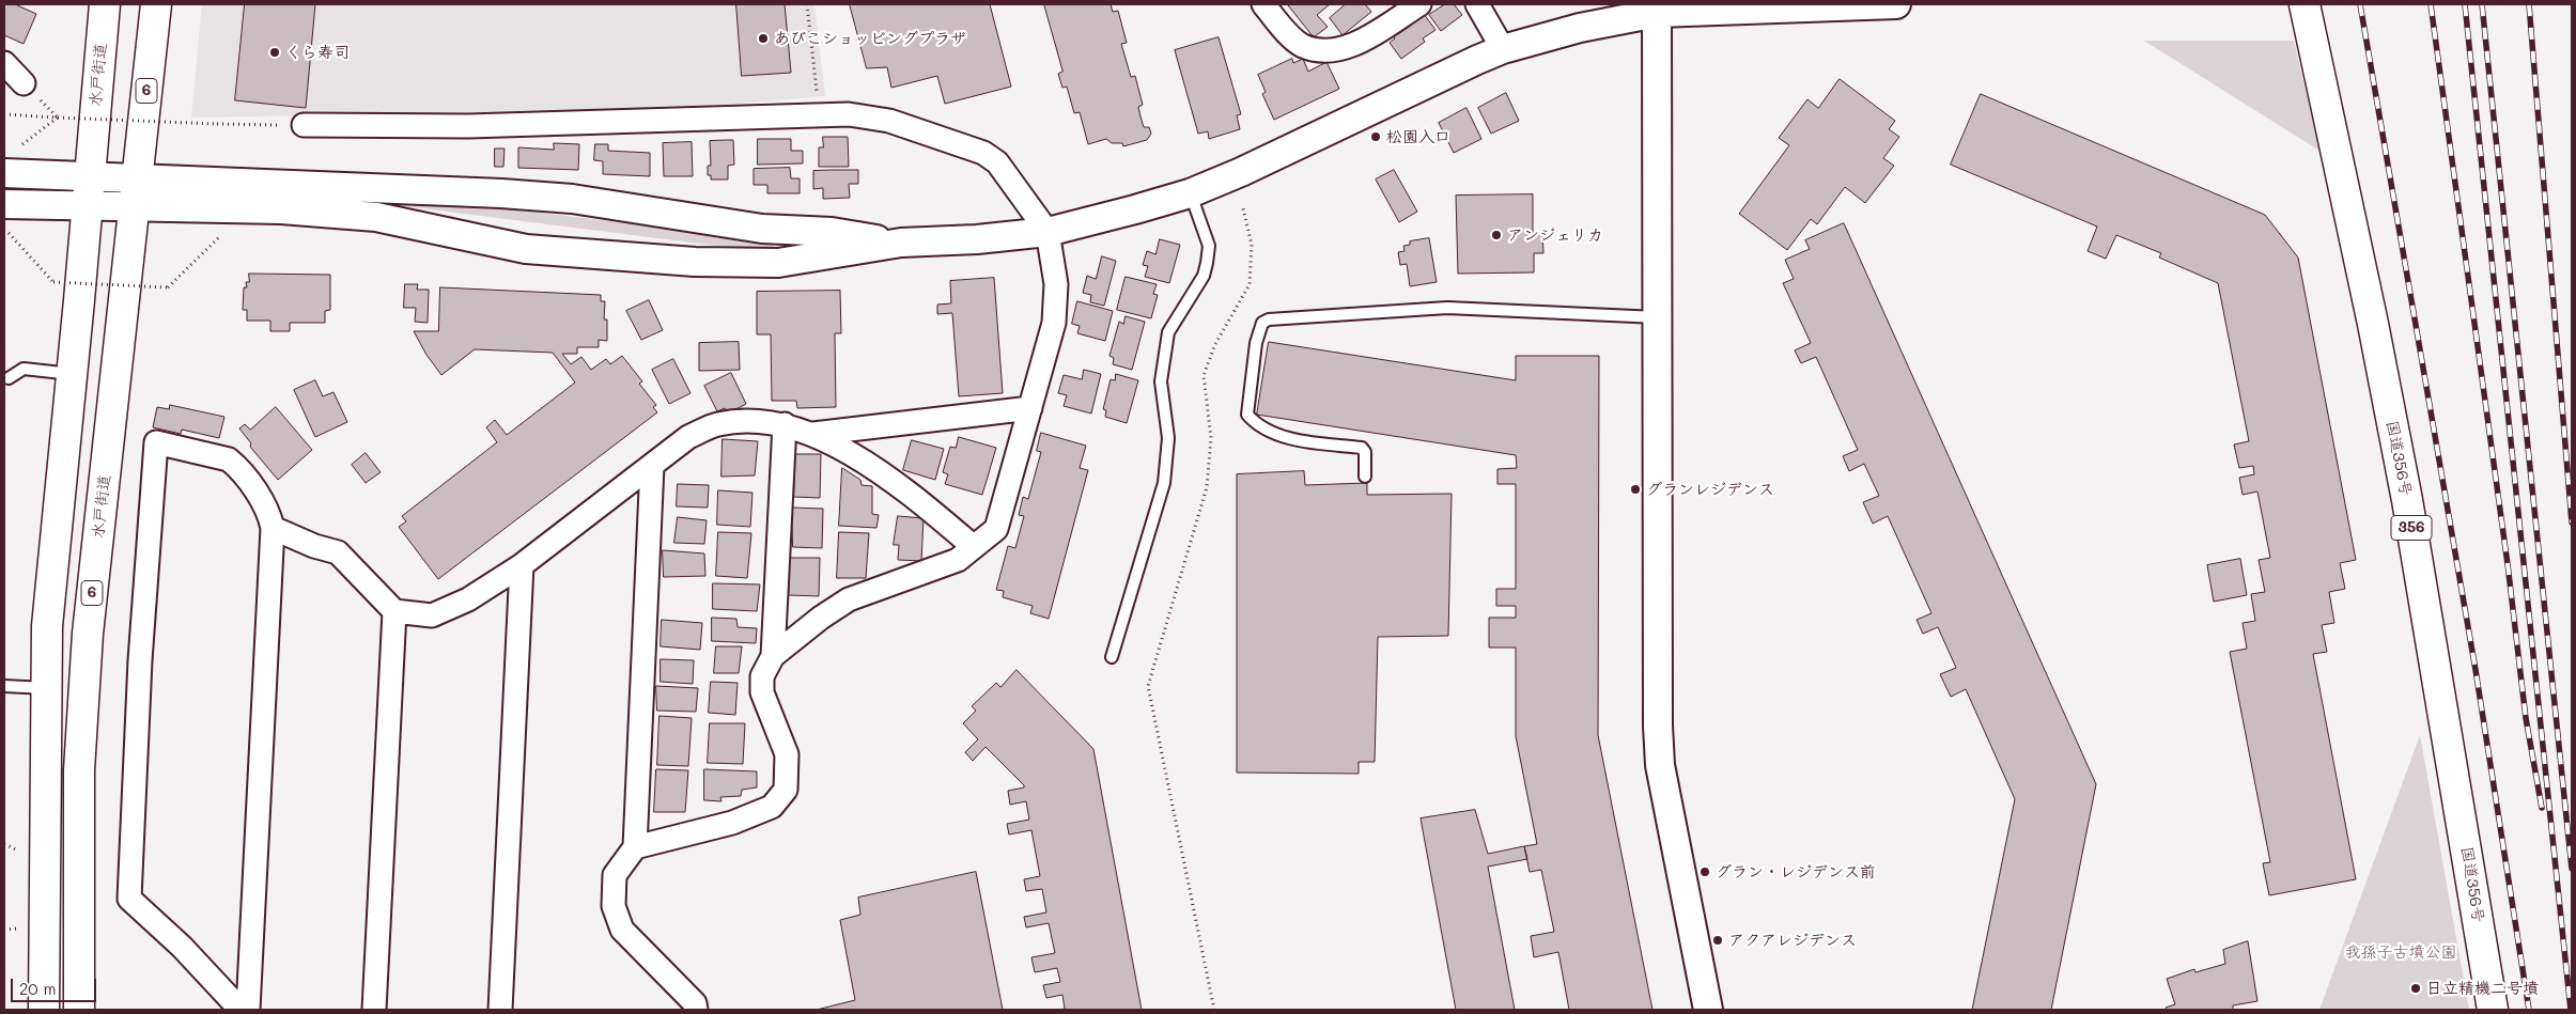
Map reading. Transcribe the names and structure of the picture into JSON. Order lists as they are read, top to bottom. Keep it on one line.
{"streets":{"highway":["水戸街道","6","国道356号","356"]},"parks":["我孫子古墳公園"],"places":["あびこショッピングプラザ","くら寿司","松園入口","アンジェリカ","グランレジデンス","グラン・レジデンス前","アクアレジデンス","日立精機二号墳"],"scale_bar":"20 m"}
